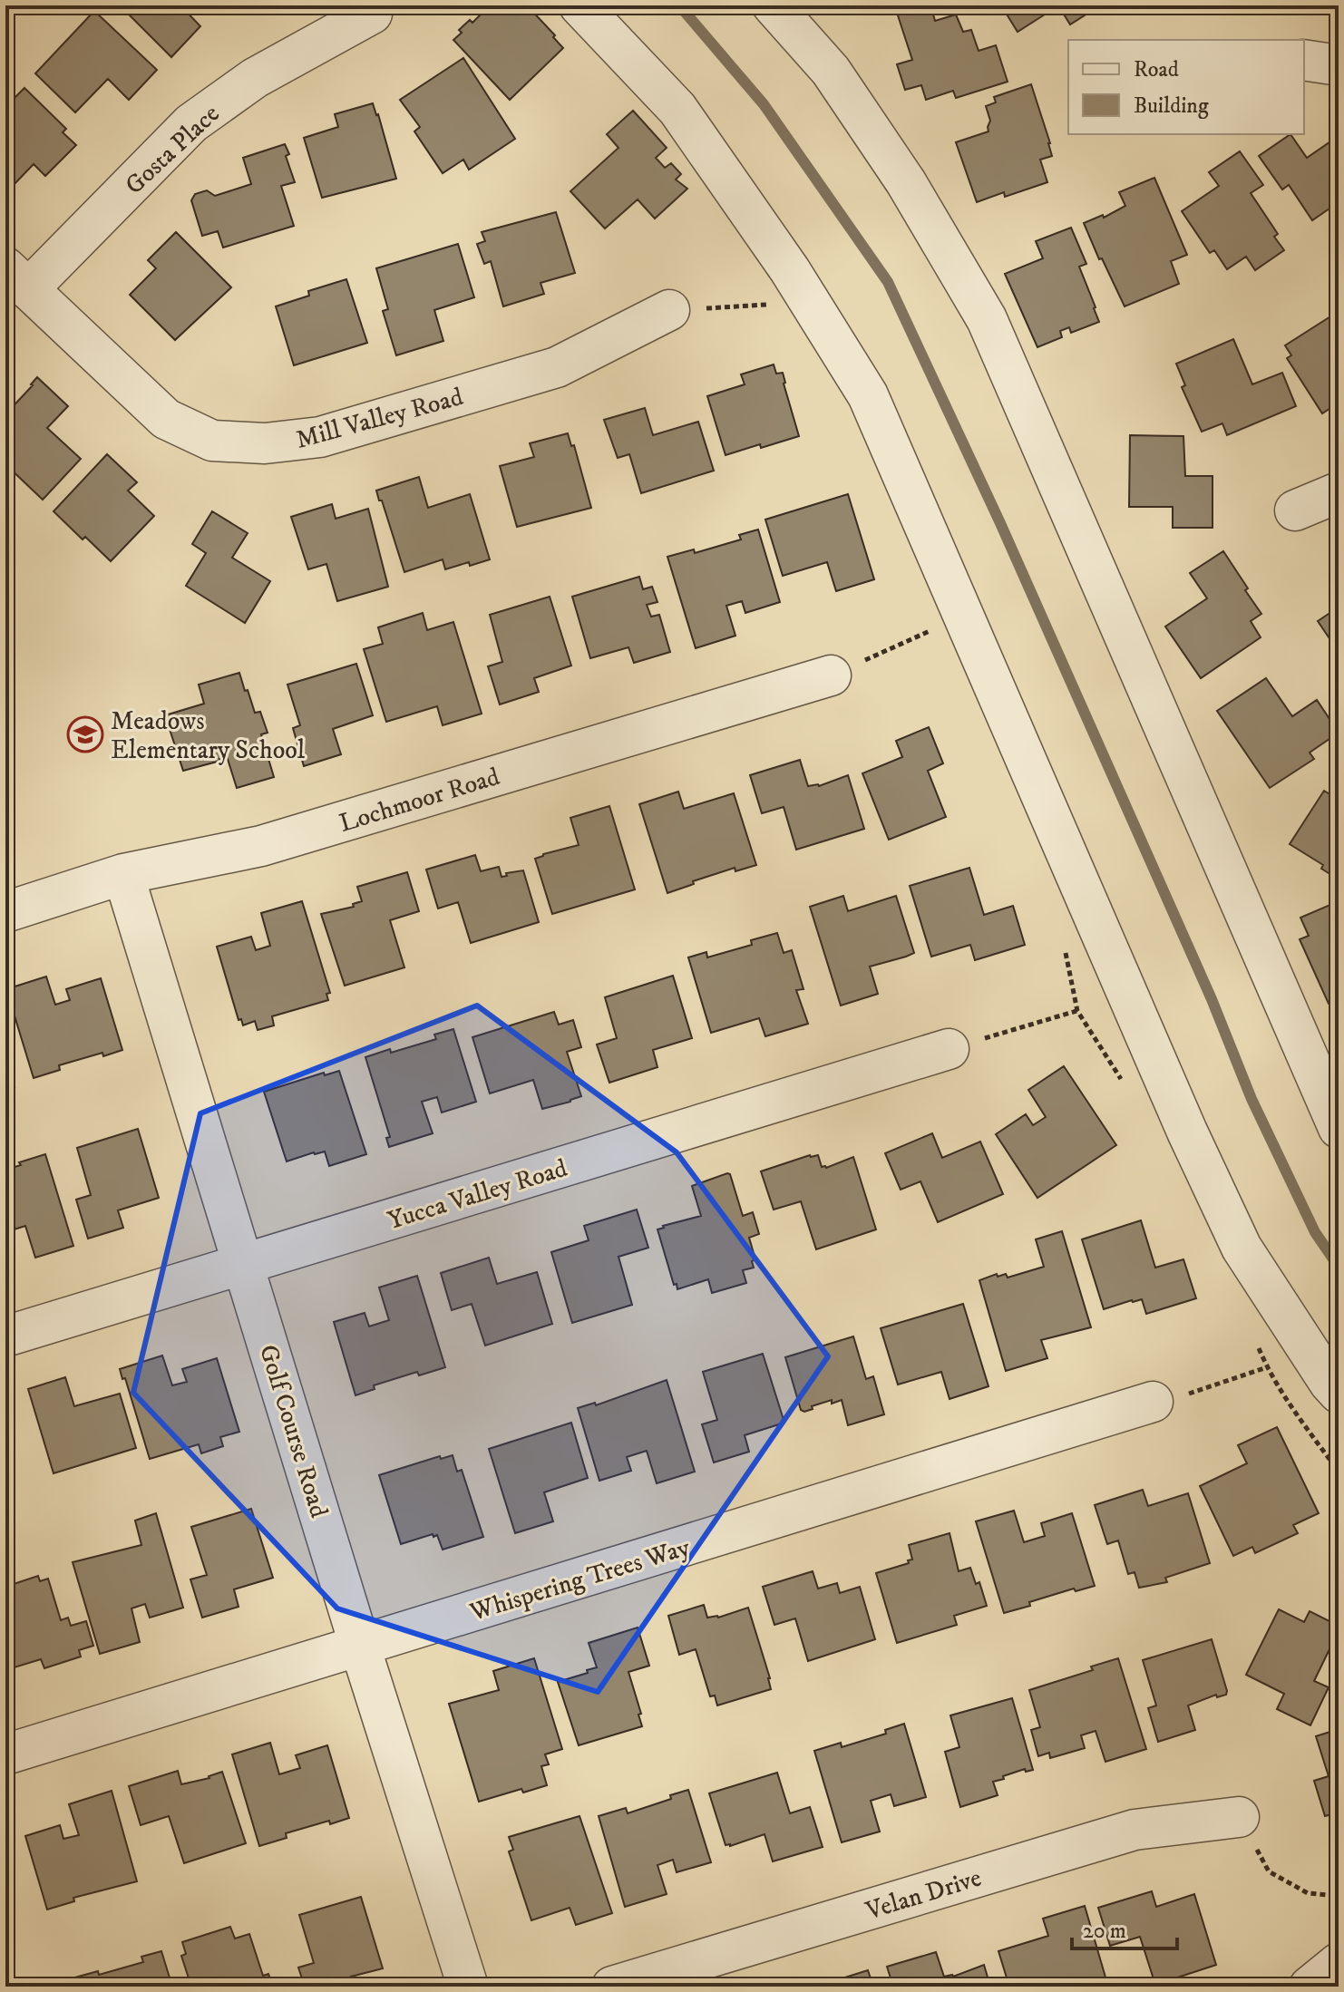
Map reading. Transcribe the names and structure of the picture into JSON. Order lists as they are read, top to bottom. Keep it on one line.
{"streets":{"street":["Gosta Place","Mill Valley Road","Lochmoor Road","Yucca Valley Road","Golf Course Road","Whispering Trees Way","Velan Drive"]},"crossings":[["Gosta Place","Mill Valley Road"],["Lochmoor Road","Golf Course Road"],["Yucca Valley Road","Golf Course Road"],["Golf Course Road","Whispering Trees Way"]],"places":{"school or university":["Meadows Elementary School"]},"legend":["Road","Building"],"scale_bar":"20 m"}
